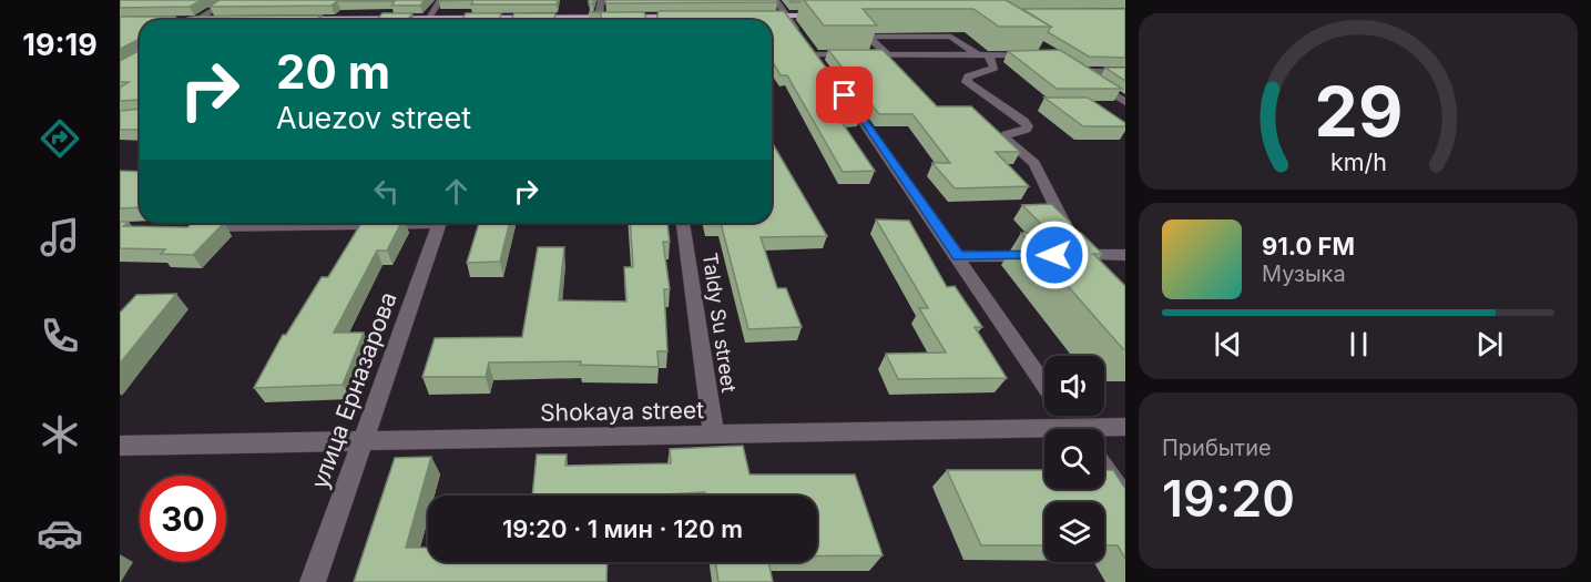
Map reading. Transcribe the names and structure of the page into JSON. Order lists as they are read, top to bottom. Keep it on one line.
{"streets":{"street":["Taldy Su street","улица Ерназарова","Shokaya street"]},"crossings":[["Taldy Su street","Shokaya street"],["улица Ерназарова","Shokaya street"]],"page":{"tabs":"19:19","turn":["20 m","Auezov street"],"song":["91.0 FM","Музыка"],"tile":["Прибытие","19:20"],"limit":"30","trip":"19:20 · 1 мин · 120 m","gauge":["29","km/h"]}}
